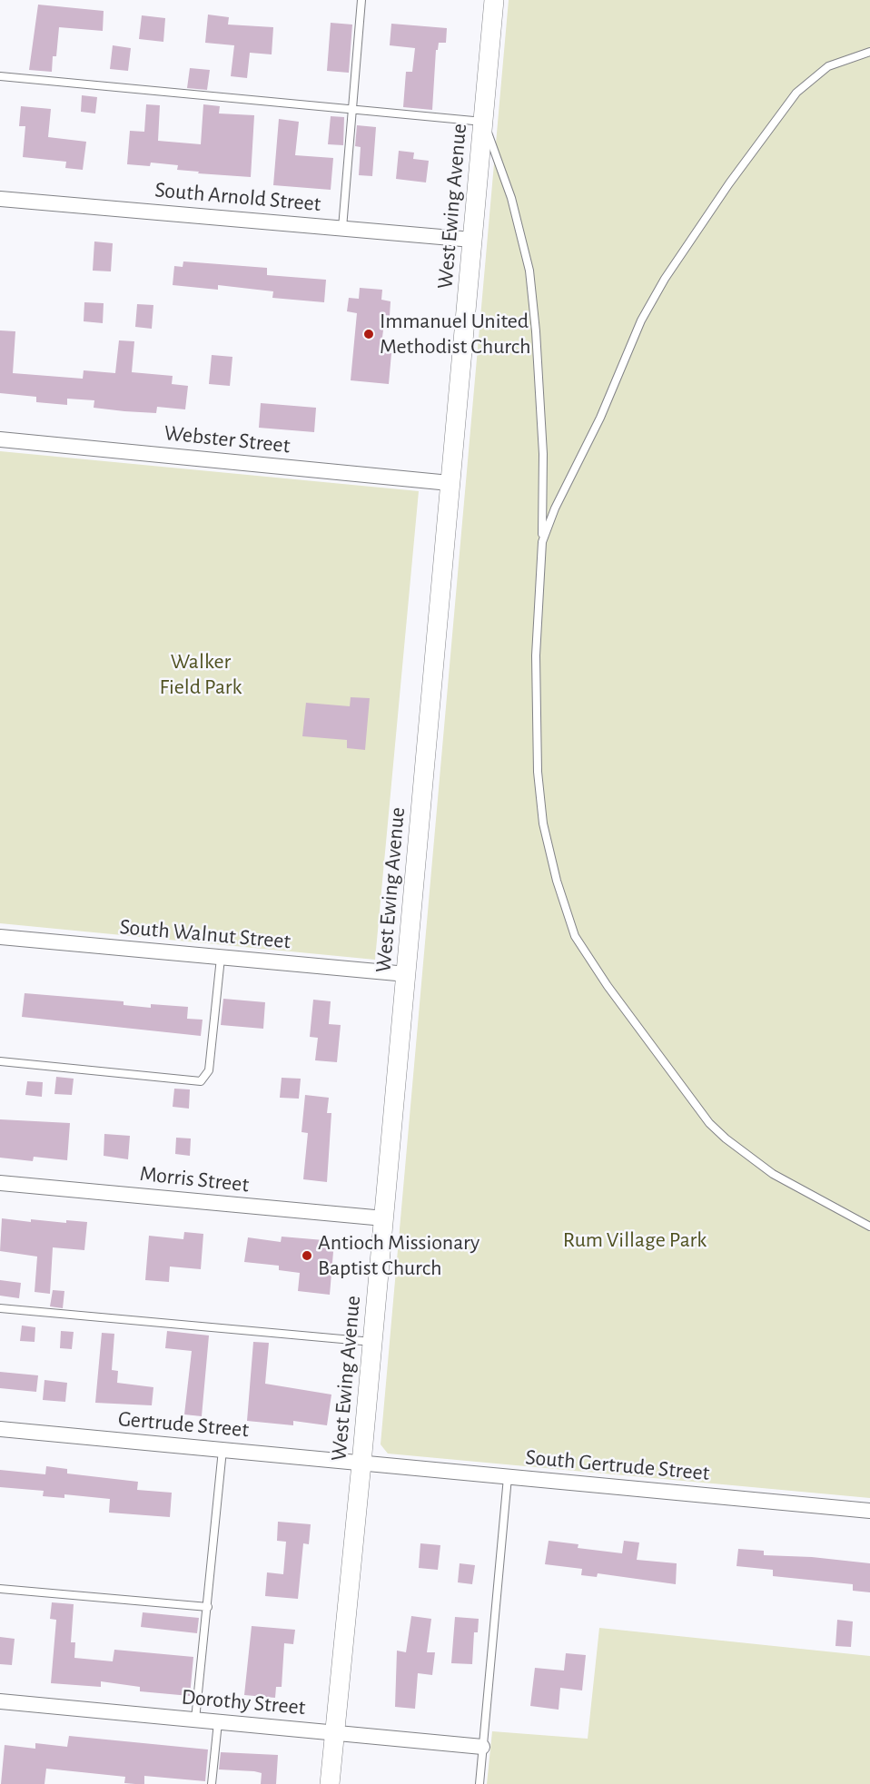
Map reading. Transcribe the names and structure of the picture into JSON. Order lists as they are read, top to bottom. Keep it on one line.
{"streets":{"street":["South Arnold Street","West Ewing Avenue","Webster Street","South Walnut Street","Morris Street","Gertrude Street","South Gertrude Street","Dorothy Street"]},"crossings":[["South Arnold Street","West Ewing Avenue"],["West Ewing Avenue","Webster Street"],["West Ewing Avenue","South Walnut Street"],["West Ewing Avenue","Morris Street"],["West Ewing Avenue","Gertrude Street"],["West Ewing Avenue","South Gertrude Street"],["West Ewing Avenue","Dorothy Street"],["Gertrude Street","South Gertrude Street"]],"parks":["Walker Field Park","Rum Village Park"],"places":["Immanuel United Methodist Church","Antioch Missionary Baptist Church"]}
